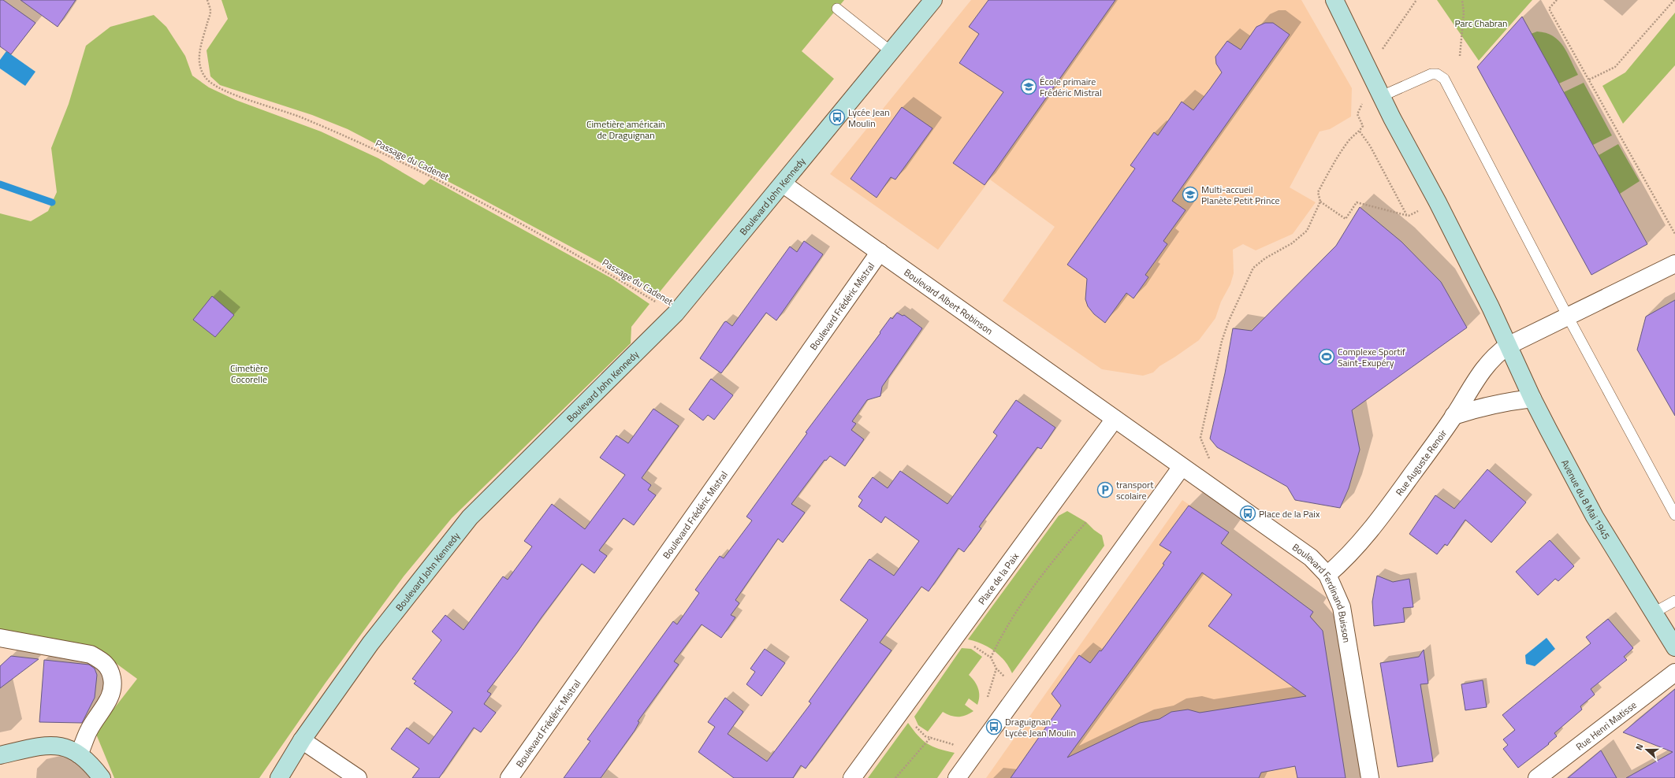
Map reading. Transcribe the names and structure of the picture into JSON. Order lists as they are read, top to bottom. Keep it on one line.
{"streets":{"street":["Boulevard John Kennedy","Boulevard Albert Robinson","Boulevard Frédéric Mistral","Rue Auguste Renoir","Avenue du 8 Mai 1945","Place de la Paix","Boulevard Ferdinand Buisson","Rue Henri Matisse"],"path":["Passage du Cadenet"]},"crossings":[["Passage du Cadenet","Boulevard John Kennedy"],["Boulevard John Kennedy","Boulevard Albert Robinson"],["Boulevard Albert Robinson","Boulevard Frédéric Mistral"],["Boulevard Albert Robinson","Place de la Paix"],["Rue Auguste Renoir","Avenue du 8 Mai 1945"],["Rue Auguste Renoir","Boulevard Ferdinand Buisson"]],"parks":["Parc Chabran","Cimetière américain de Draguignan","Cimetière Cocorelle"],"places":{"school or university":["École primaire Frédéric Mistral","Multi-accueil Planète Petit Prince"],"bus stop":["Lycée Jean Moulin","Place de la Paix","Draguignan - Lycée Jean Moulin"],"sports":["Complexe Sportif Saint-Exupéry"],"parking":["transport scolaire"]},"north":"left"}
